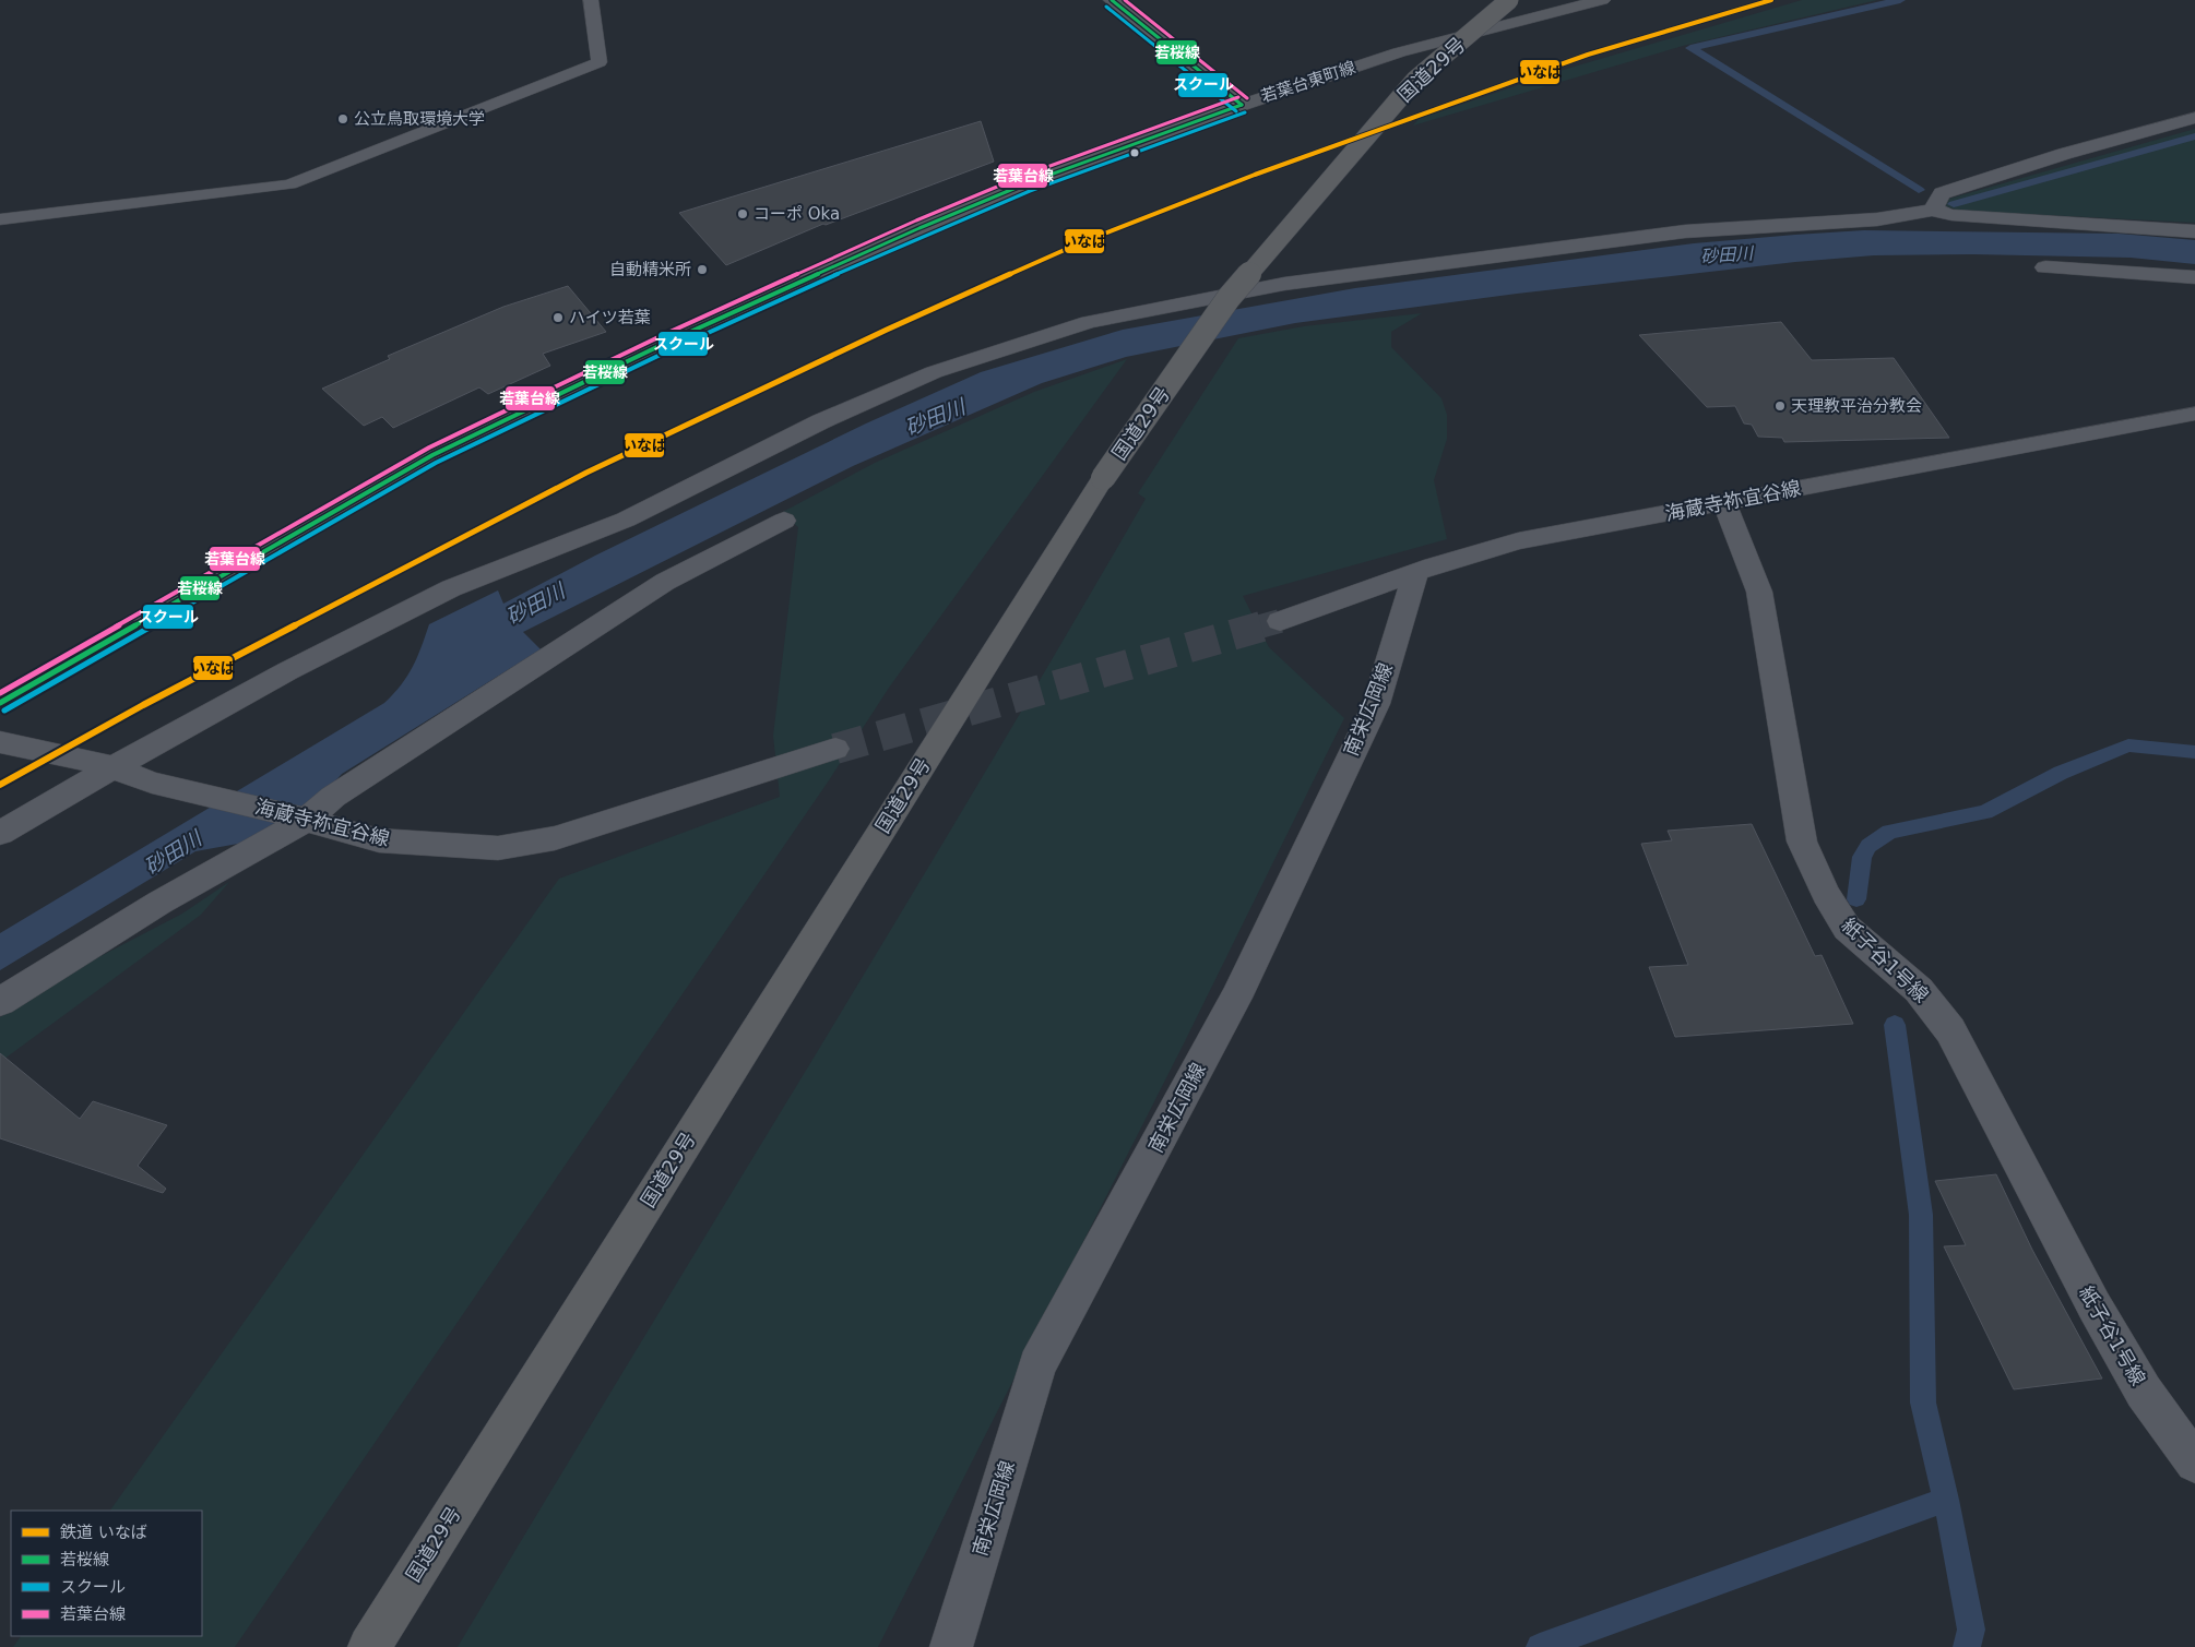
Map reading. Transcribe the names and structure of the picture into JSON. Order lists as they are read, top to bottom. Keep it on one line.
{"streets":{"highway":["国道29号"],"main road":["若葉台東町線"],"street":["海蔵寺祢宜谷線","南栄広岡線","紙子谷1号線"]},"crossings":[["海蔵寺祢宜谷線","南栄広岡線"],["海蔵寺祢宜谷線","紙子谷1号線"]],"water":["砂田川"],"places":["公立鳥取環境大学","コーポ Oka","自動精米所","ハイツ若葉","天理教平治分教会"],"lines":["rail line いなば","transit line 若桜線","transit line 若葉台線","transit line スクール"],"legend":["鉄道 いなば","若桜線","スクール","若葉台線"]}
